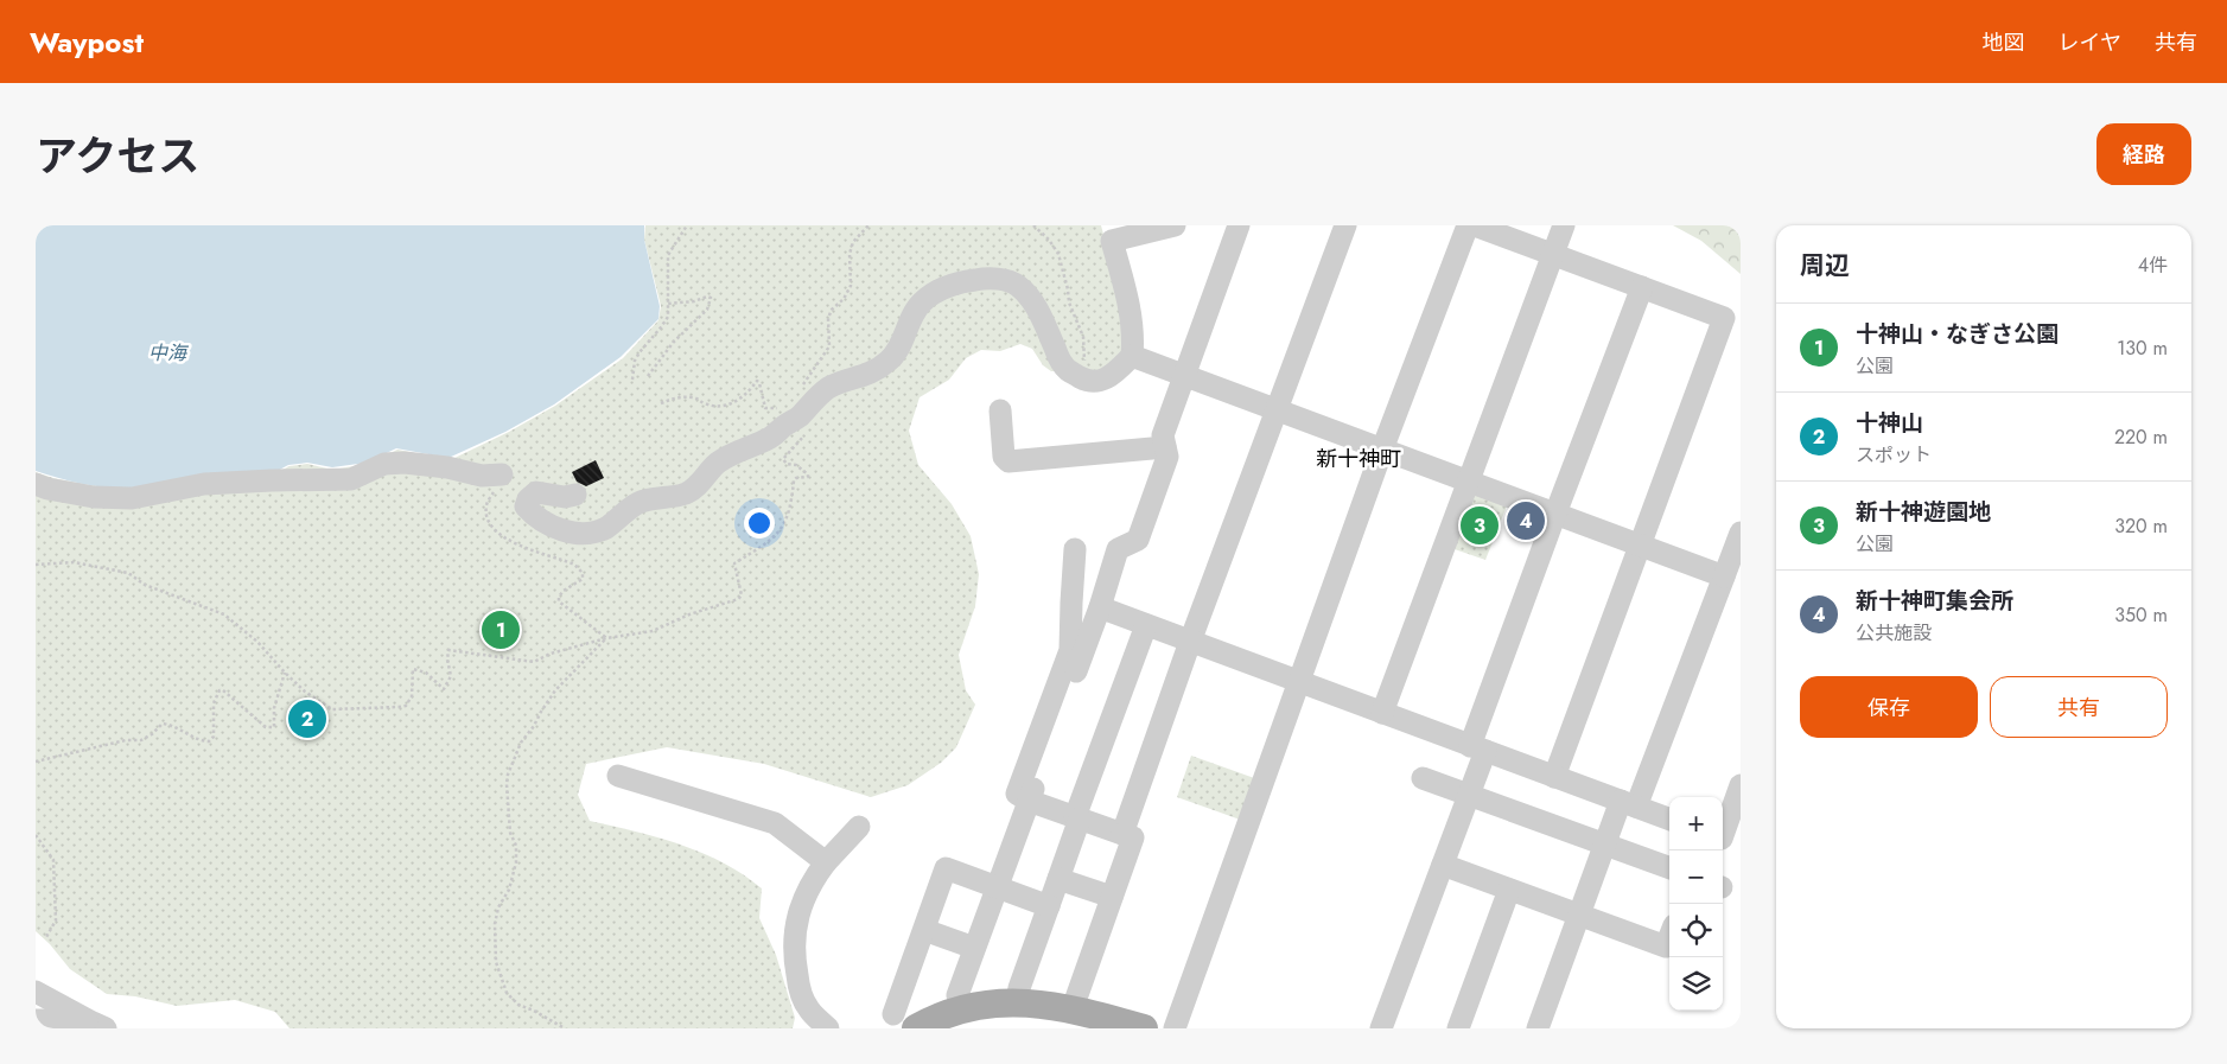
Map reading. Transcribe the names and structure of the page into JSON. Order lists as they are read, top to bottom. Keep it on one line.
{"districts":["新十神町"],"water":["中海"],"page":{"header":"Waypost","nav":["地図","レイヤ","共有"],"title":"アクセス","buttons":["経路",["保存","共有"]],"heading":["周辺","4件"],"list":[{"mark":"1","name":"十神山・なぎさ公園","note":"公園","value":"130 m"},{"mark":"2","name":"十神山","note":"スポット","value":"220 m"},{"mark":"3","name":"新十神遊園地","note":"公園","value":"320 m"},{"mark":"4","name":"新十神町集会所","note":"公共施設","value":"350 m"}],"pins":["4","3","1","2"],"map_buttons":["+","−"]}}
